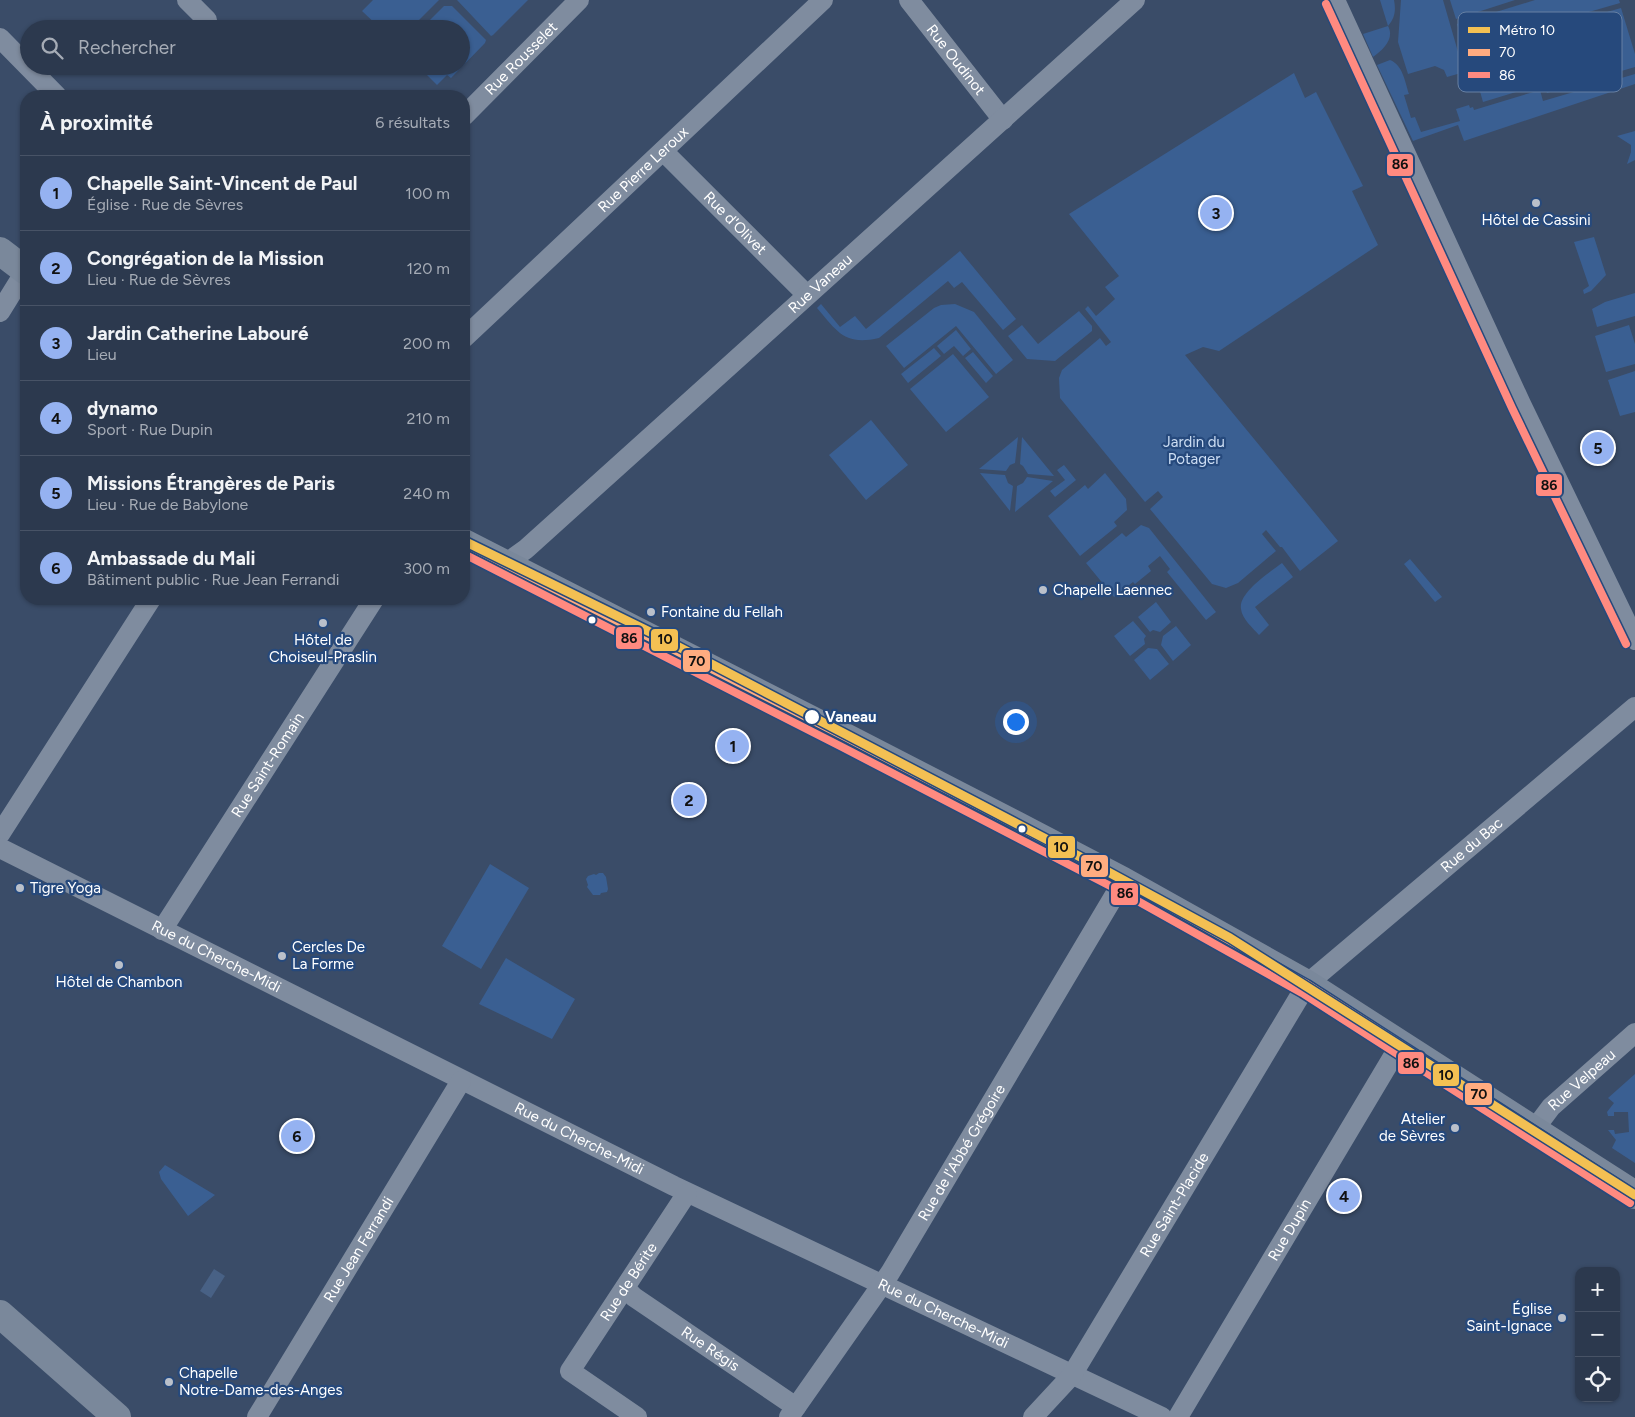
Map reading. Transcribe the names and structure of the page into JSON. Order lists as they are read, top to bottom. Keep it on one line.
{"streets":{"street":["Rue Rousselet","Rue Oudinot","Rue Pierre Leroux","Rue d'Olivet","Rue Vaneau","Rue Saint-Romain","Rue du Bac","Rue du Cherche-Midi","Rue Velpeau","Rue de l'Abbé Grégoire","Rue Saint-Placide","Rue Dupin","Rue Jean Ferrandi","Rue de Bérite","Rue Régis"]},"crossings":[["Rue Oudinot","Rue Vaneau"],["Rue Pierre Leroux","Rue d'Olivet"],["Rue d'Olivet","Rue Vaneau"],["Rue Saint-Romain","Rue du Cherche-Midi"],["Rue du Bac","Rue Saint-Placide"],["Rue du Cherche-Midi","Rue de l'Abbé Grégoire"],["Rue du Cherche-Midi","Rue Saint-Placide"],["Rue du Cherche-Midi","Rue Jean Ferrandi"],["Rue du Cherche-Midi","Rue de Bérite"],["Rue de l'Abbé Grégoire","Rue Régis"],["Rue de Bérite","Rue Régis"]],"parks":["Jardin du Potager"],"places":["Hôtel de Cassini","Chapelle Laennec","Fontaine du Fellah","Hôtel de Choiseul-Praslin","Vaneau","Tigre Yoga","Cercles De La Forme","Hôtel de Chambon","Atelier de Sèvres","Église Saint-Ignace","Chapelle Notre-Dame-des-Anges"],"lines":["transit line 86","metro line 10","transit line 70"],"legend":["Métro 10","70","86"],"page":{"search":"Rechercher","heading":["À proximité","6 résultats"],"list":[{"mark":"1","name":"Chapelle Saint-Vincent de Paul","note":"Église · Rue de Sèvres","value":"100 m"},{"mark":"2","name":"Congrégation de la Mission","note":"Lieu · Rue de Sèvres","value":"120 m"},{"mark":"3","name":"Jardin Catherine Labouré","note":"Lieu","value":"200 m"},{"mark":"4","name":"dynamo","note":"Sport · Rue Dupin","value":"210 m"},{"mark":"5","name":"Missions Étrangères de Paris","note":"Lieu · Rue de Babylone","value":"240 m"},{"mark":"6","name":"Ambassade du Mali","note":"Bâtiment public · Rue Jean Ferrandi","value":"300 m"}],"pins":["3","5","1","2","6","4"],"map_buttons":["+","−"]}}
